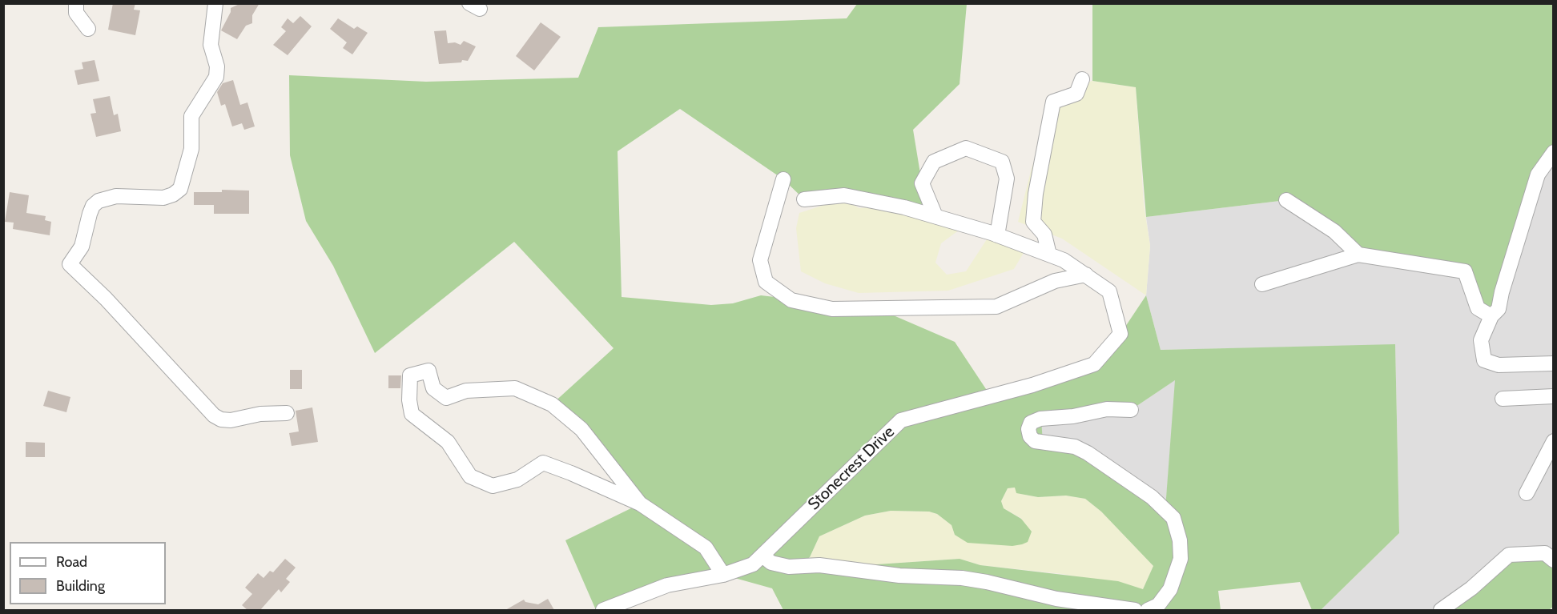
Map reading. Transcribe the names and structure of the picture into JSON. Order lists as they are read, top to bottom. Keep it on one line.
{"streets":{"street":["Stonecrest Drive"]},"legend":["Road","Building"]}
